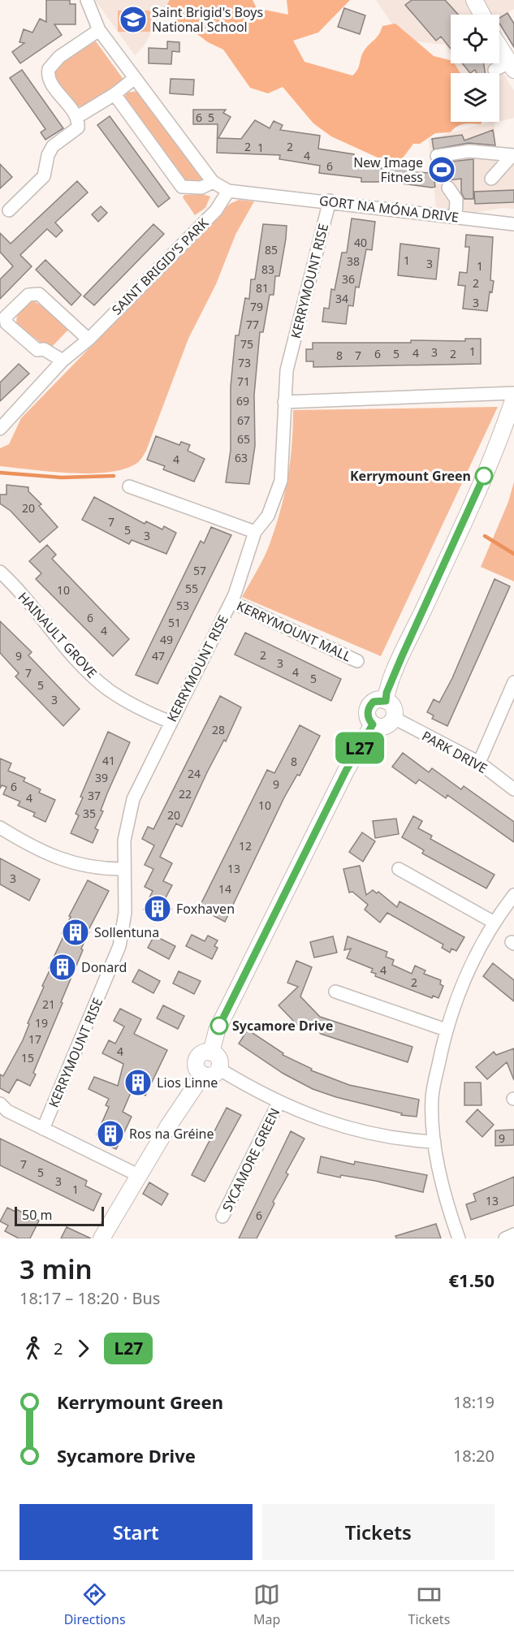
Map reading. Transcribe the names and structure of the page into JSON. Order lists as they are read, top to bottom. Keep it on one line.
{"streets":{"street":["GORT NA MÓNA DRIVE","SAINT BRIGID'S PARK","KERRYMOUNT RISE","KERRYMOUNT MALL","HAINAULT GROVE","PARK DRIVE","SYCAMORE GREEN"]},"crossings":[["GORT NA MÓNA DRIVE","SAINT BRIGID'S PARK"],["GORT NA MÓNA DRIVE","KERRYMOUNT RISE"],["KERRYMOUNT RISE","KERRYMOUNT MALL"],["KERRYMOUNT RISE","HAINAULT GROVE"]],"places":{"school or university":["Saint Brigid's Boys National School"],"sports":["New Image Fitness"],"other":["Kerrymount Green","Sycamore Drive"],"building":["Foxhaven","Sollentuna","Donard","Lios Linne","Ros na Gréine"]},"lines":["bus line L27"],"house_numbers":["6","5","2","2","1","4","6","40","85","1","38","3","1","83","36","2","81","34","3","79","77","75","1","3","4","6","5","2","8","7","73","71","69","67","65","63","4","20","7","5","3","57","55","10","53","6","51","4","49","2","9","47","3","4","7","5","5","3","28","41","8","24","39","9","6","22","37","4","10","35","20","12","13","3","14","4","2","21","19","17","4","15","9","7","5","3","1","13","6"],"scale_bar":"50 m","page":{"on_map":"L27","scale":"50 m","heading":["3 min","18:17 – 18:20 · Bus","€1.50"],"legs":["2","L27"],"list":[{"name":"Kerrymount Green","value":"18:19"},{"name":"Sycamore Drive","value":"18:20"}],"buttons":["Start","Tickets"],"tabs":["Directions","Map","Tickets"]}}
